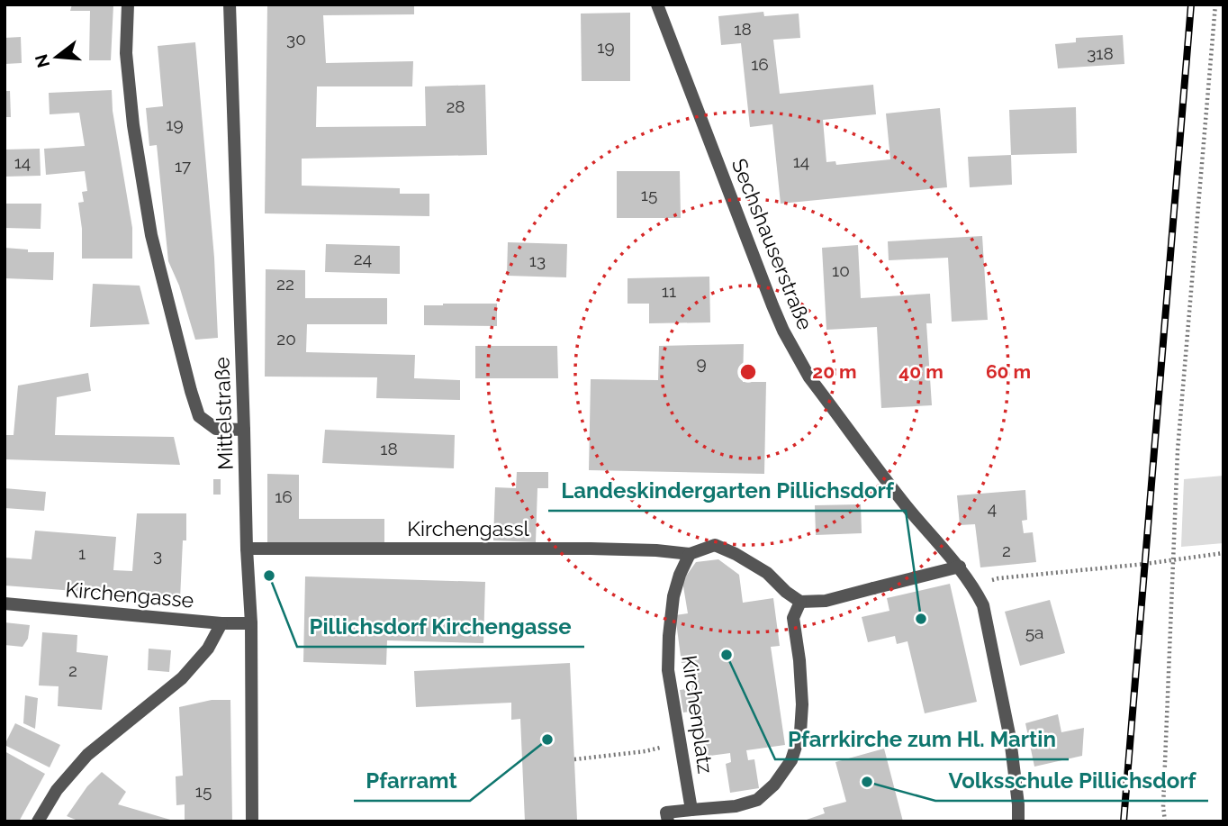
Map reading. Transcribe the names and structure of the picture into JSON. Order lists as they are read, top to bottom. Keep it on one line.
{"streets":{"street":["Sechshauserstraße","Mittelstraße","Kirchengassl","Kirchengasse","Kirchenplatz"]},"crossings":[["Mittelstraße","Kirchengassl"],["Mittelstraße","Kirchengasse"],["Kirchengassl","Kirchenplatz"]],"places":["Pillichsdorf Kirchengasse","Landeskindergarten Pillichsdorf","Pfarrkirche zum Hl. Martin","Pfarramt","Volksschule Pillichsdorf"],"house_numbers":["18","30","19","318","16","28","19","14","14","17","15","24","13","10","22","11","20","9","18","16","4","2","1","3","5a","2","15"],"north":"left","rings":["20 m","40 m","60 m"]}
